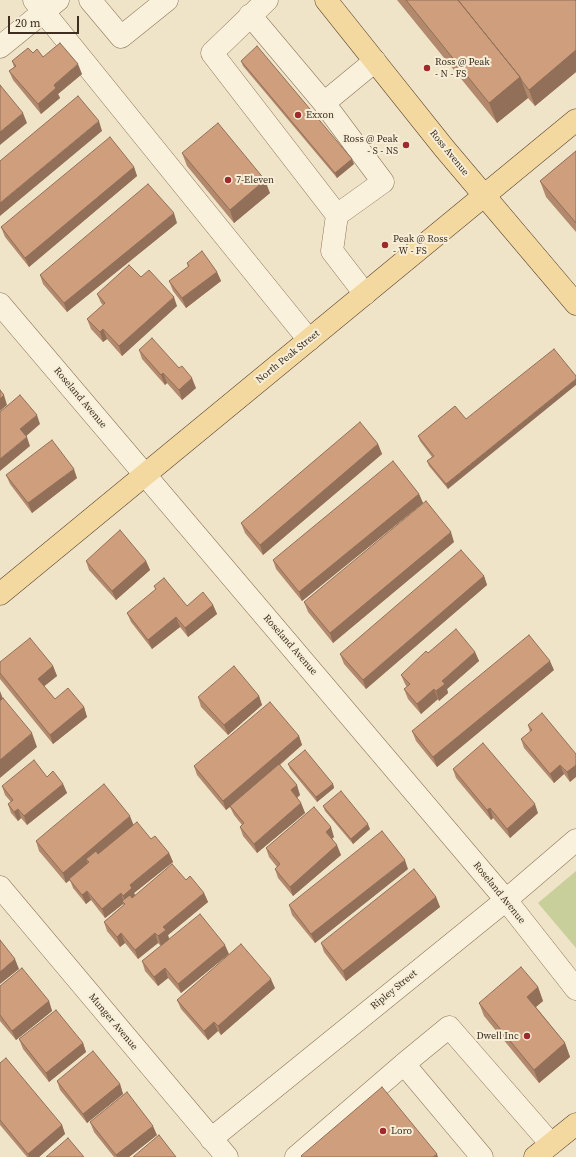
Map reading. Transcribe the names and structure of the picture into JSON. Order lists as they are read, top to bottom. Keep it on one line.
{"streets":{"main road":["Ross Avenue","North Peak Street"],"street":["Roseland Avenue","Ripley Street","Munger Avenue"]},"crossings":[["Ross Avenue","North Peak Street"],["North Peak Street","Roseland Avenue"],["Roseland Avenue","Ripley Street"],["Ripley Street","Munger Avenue"]],"places":["Ross @ Peak - N - FS","Exxon","Ross @ Peak - S - NS","7-Eleven","Peak @ Ross - W - FS","Dwell Inc","Loro"],"scale_bar":"20 m"}
